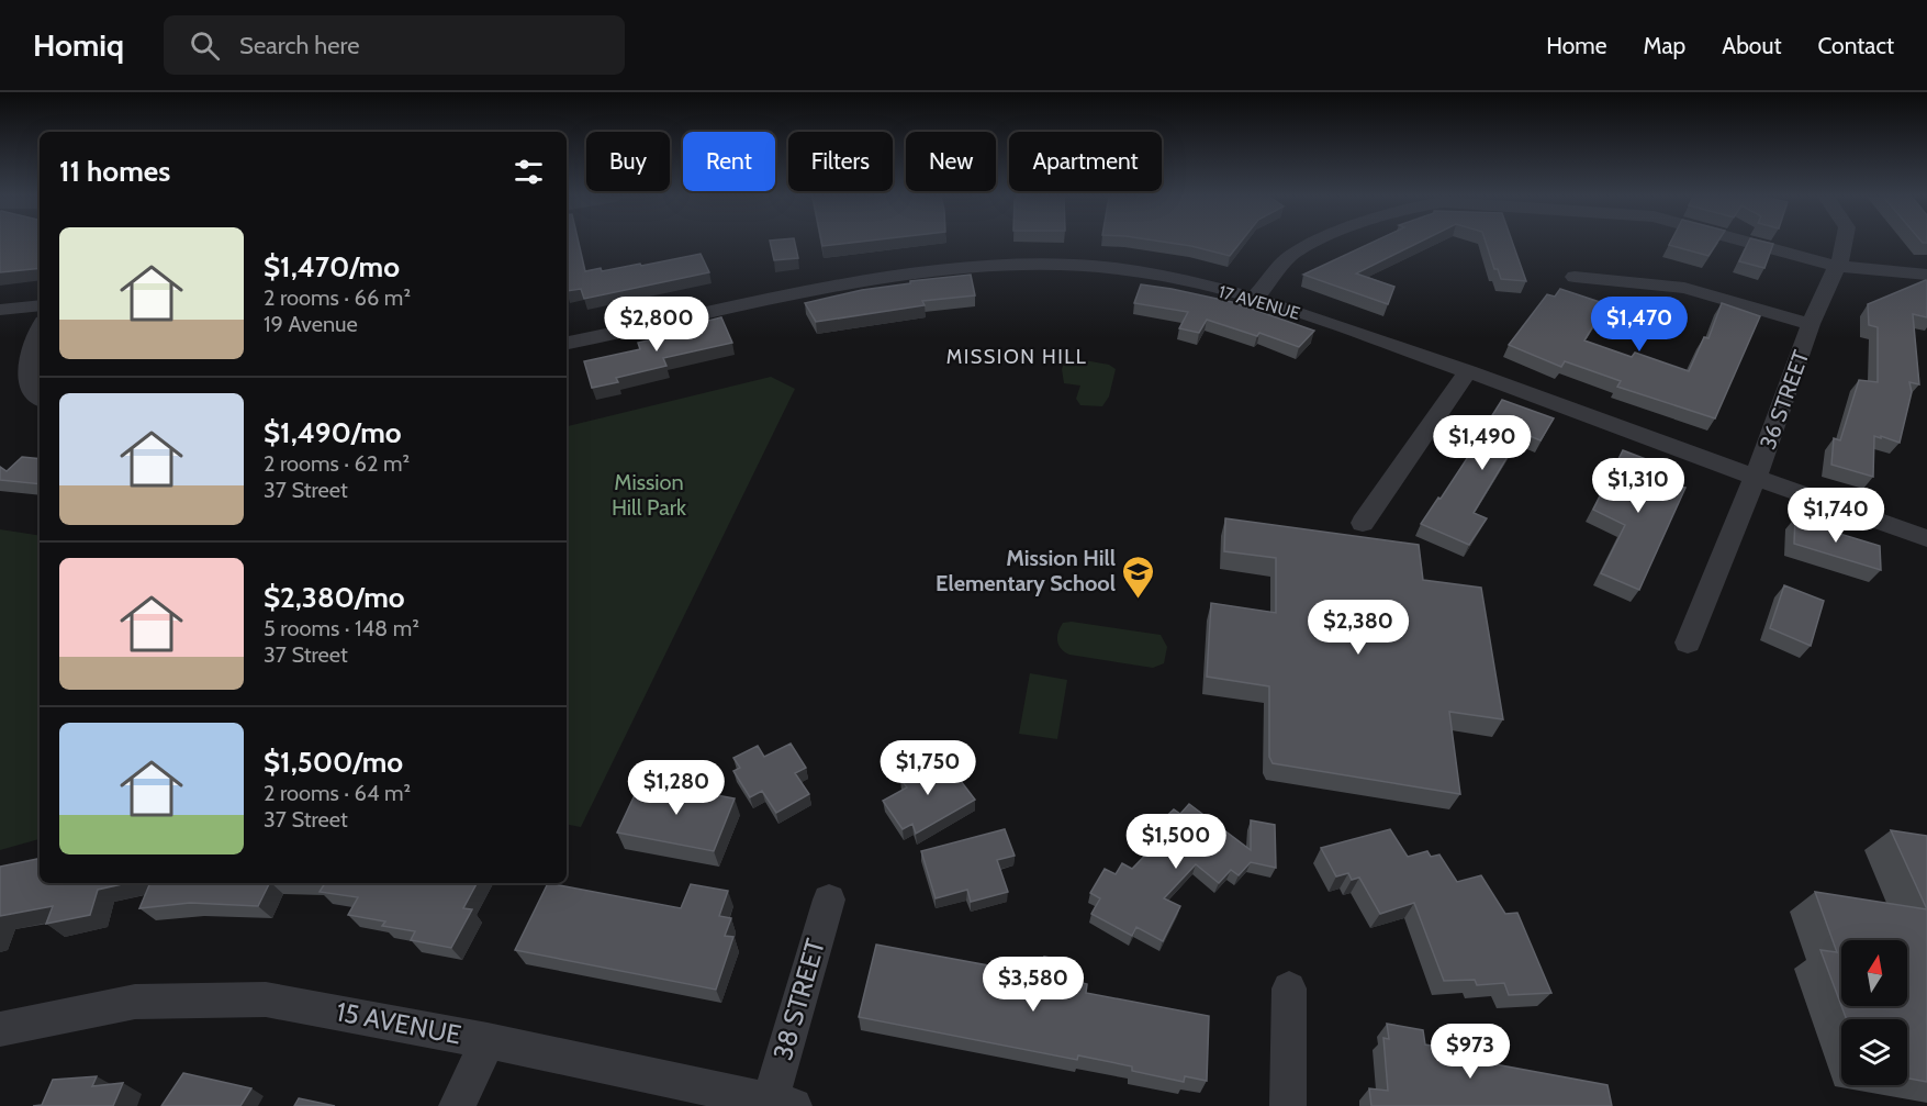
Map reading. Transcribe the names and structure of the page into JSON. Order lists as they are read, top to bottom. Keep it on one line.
{"streets":{"street":["17 AVENUE","36 STREET","38 STREET","15 AVENUE"]},"crossings":[["17 AVENUE","36 STREET"],["38 STREET","15 AVENUE"]],"districts":["MISSION HILL"],"parks":["Mission Hill Park"],"places":{"school or university":["Mission Hill Elementary School"]},"north":"top","page":{"header":"Homiq","search":"Search here","nav":["Home","Map","About","Contact"],"chip":["Buy","Rent","Filters","New","Apartment"],"heading":"11 homes","list":[{"name":"$1,470/mo","note":"2 rooms · 66 m² · 19 Avenue"},{"name":"$1,490/mo","note":"2 rooms · 62 m² · 37 Street"},{"name":"$2,380/mo","note":"5 rooms · 148 m² · 37 Street"},{"name":"$1,500/mo","note":"2 rooms · 64 m² · 37 Street"}],"price":["$2,800","$1,470","$1,490","$1,310","$1,740","$2,380","$1,750","$1,280","$1,500","$3,580","$973"]}}
